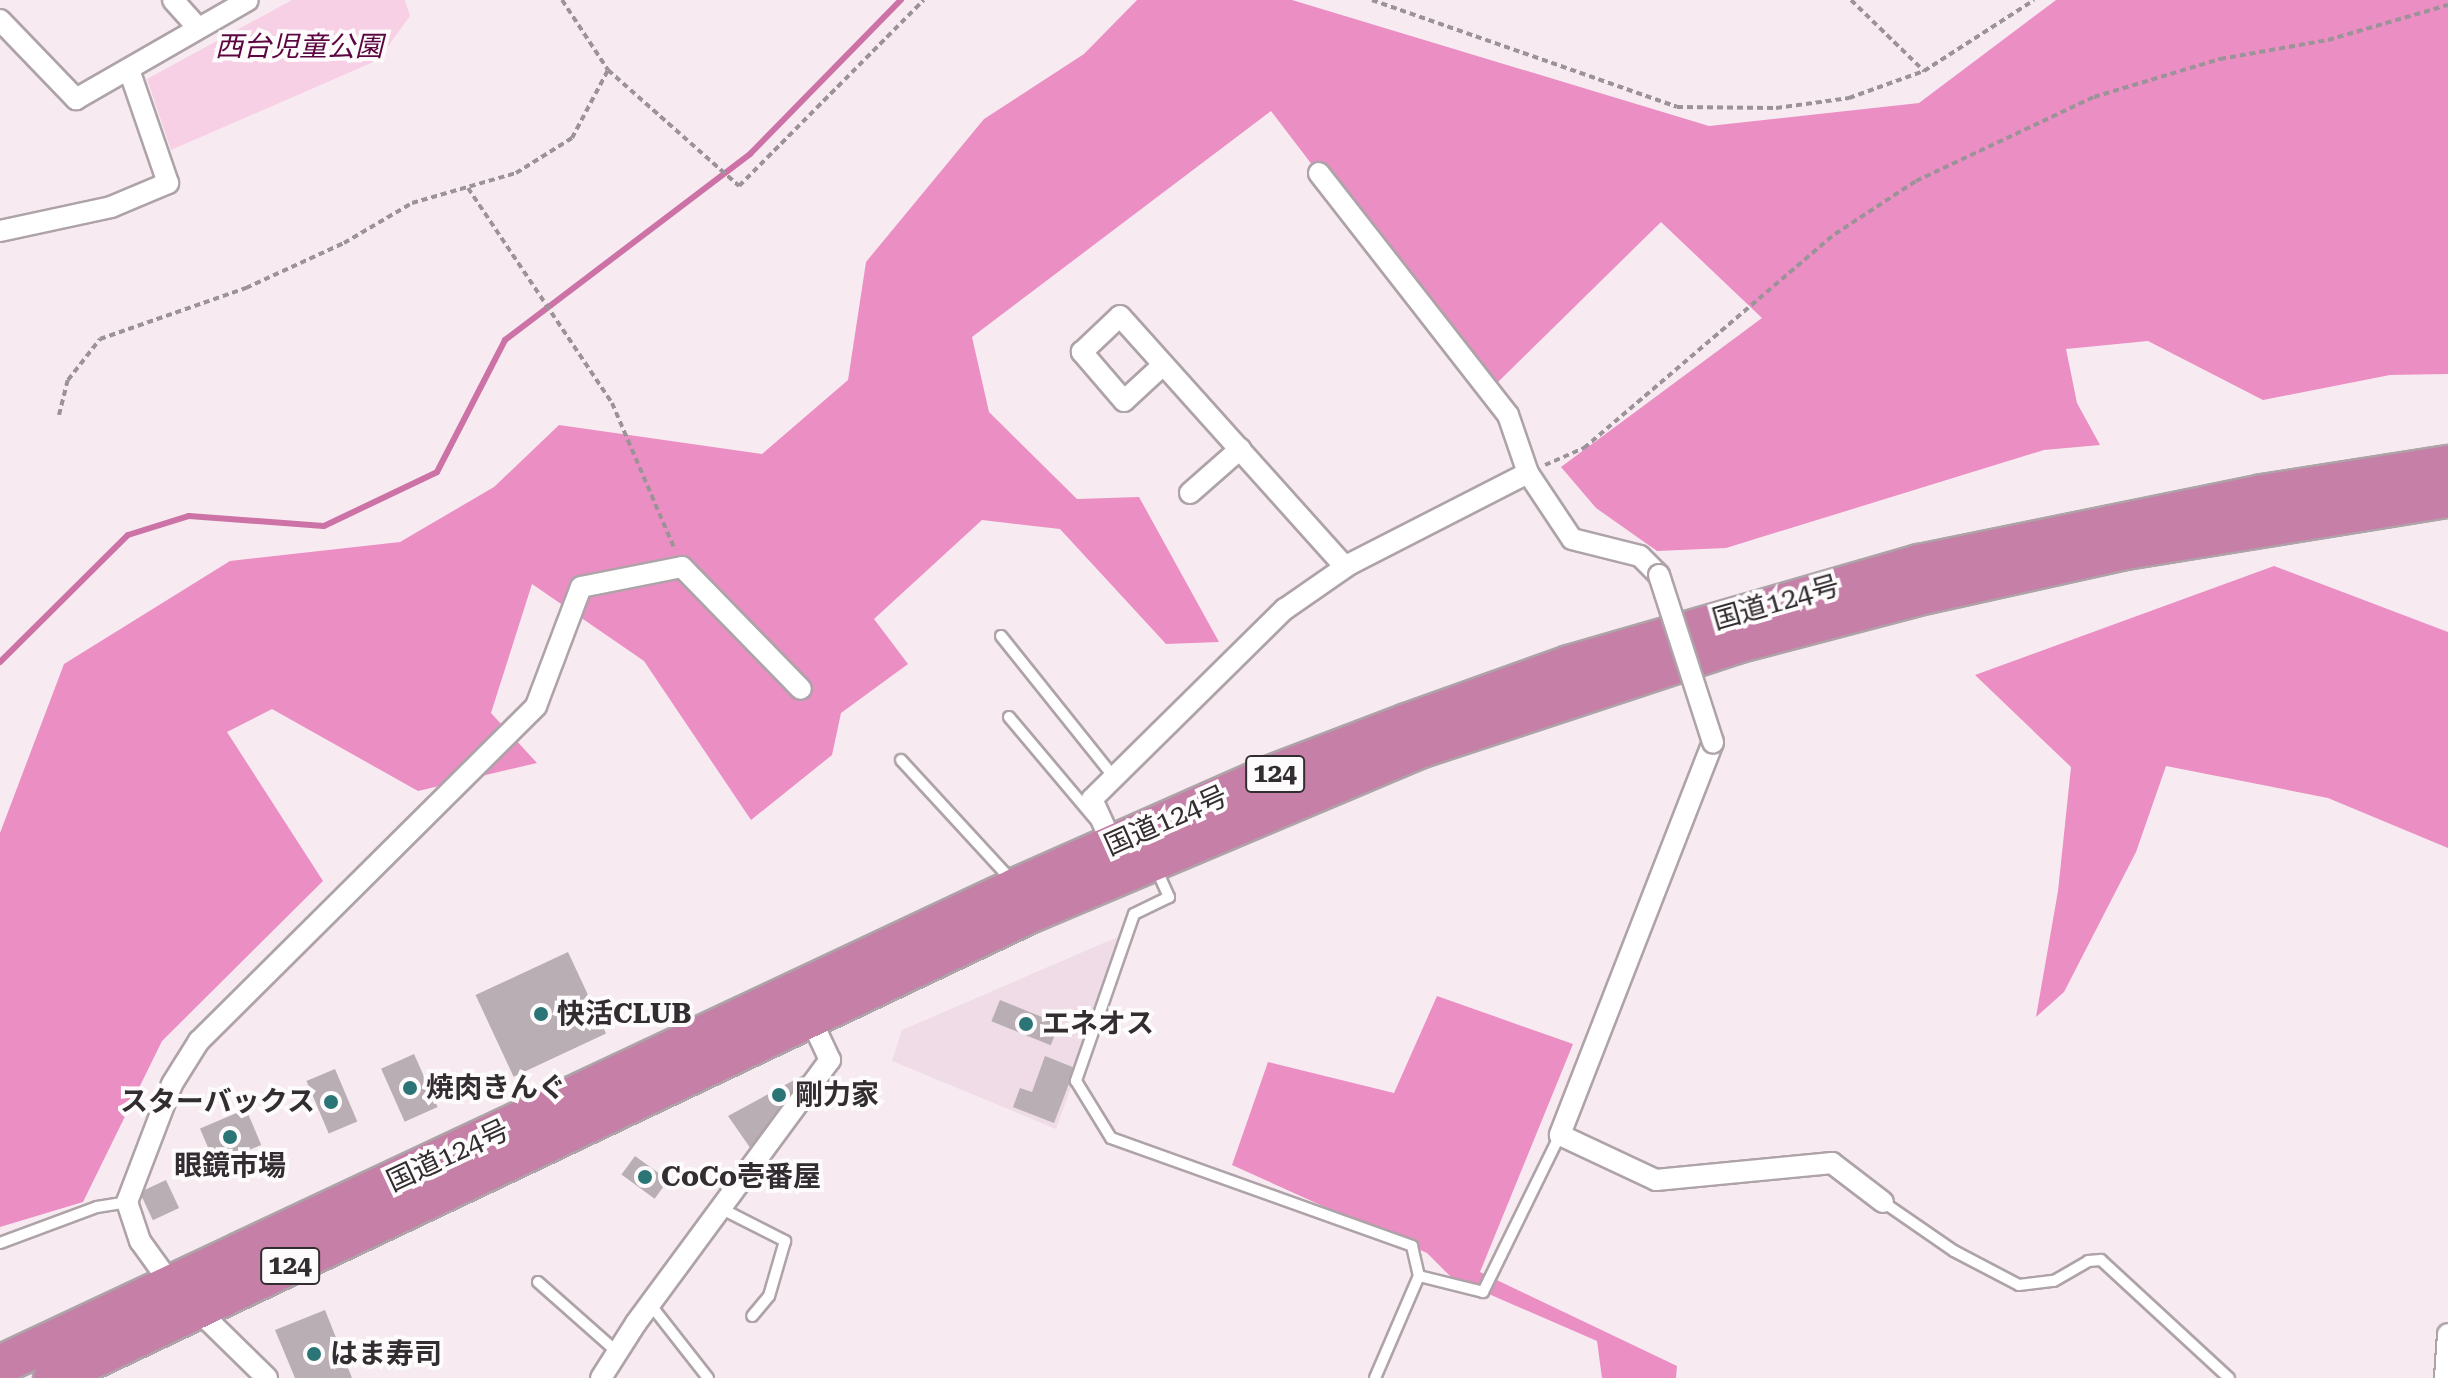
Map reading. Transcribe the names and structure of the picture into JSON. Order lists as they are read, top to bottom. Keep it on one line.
{"streets":{"highway":["国道124号","124"]},"parks":["西台児童公園"],"places":["快活CLUB","エネオス","焼肉きんぐ","剛力家","スターバックス","眼鏡市場","CoCo壱番屋","はま寿司"]}
